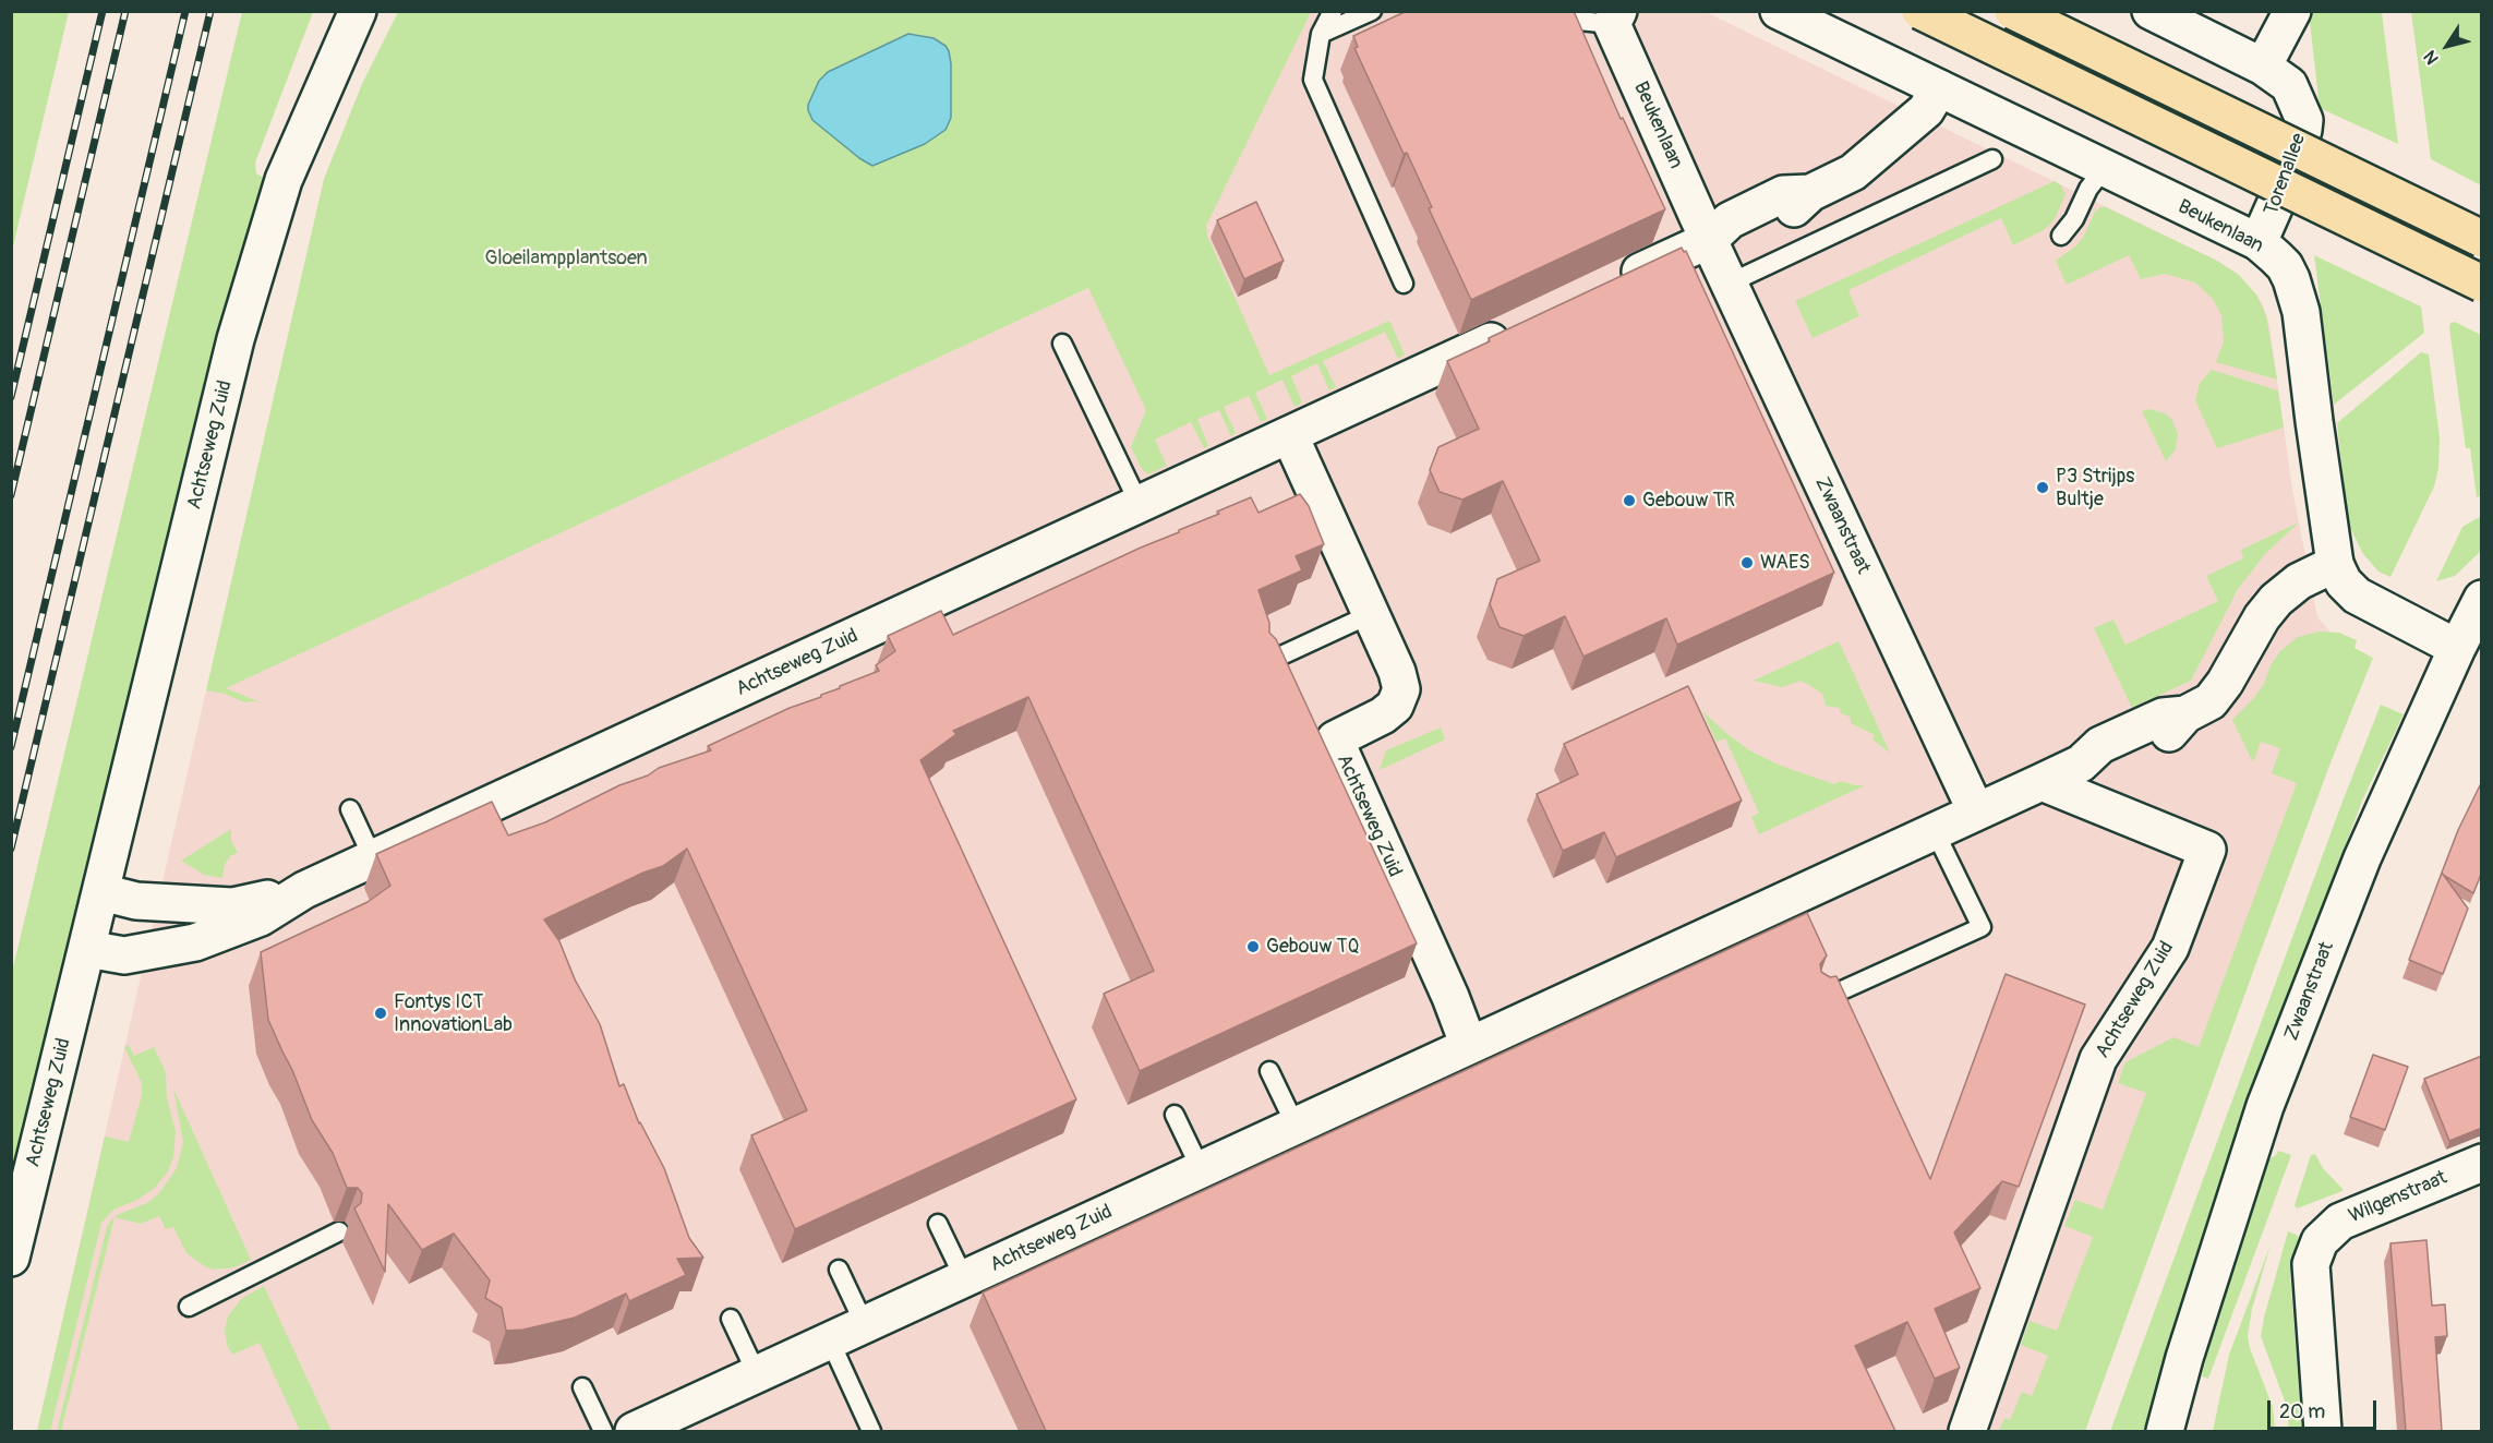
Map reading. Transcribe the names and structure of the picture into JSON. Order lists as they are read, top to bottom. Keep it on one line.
{"streets":{"street":["Beukenlaan","Torenallee","Achtseweg Zuid","Zwaanstraat","Wilgenstraat"]},"crossings":[["Beukenlaan","Torenallee"],["Beukenlaan","Achtseweg Zuid"],["Beukenlaan","Zwaanstraat"],["Achtseweg Zuid","Zwaanstraat"]],"parks":["Gloeilampplantsoen"],"places":["P3 Strijps Bultje","Gebouw TR","WAES","Gebouw TQ","Fontys ICT InnovationLab"],"scale_bar":"20 m","north":"bottom left"}
